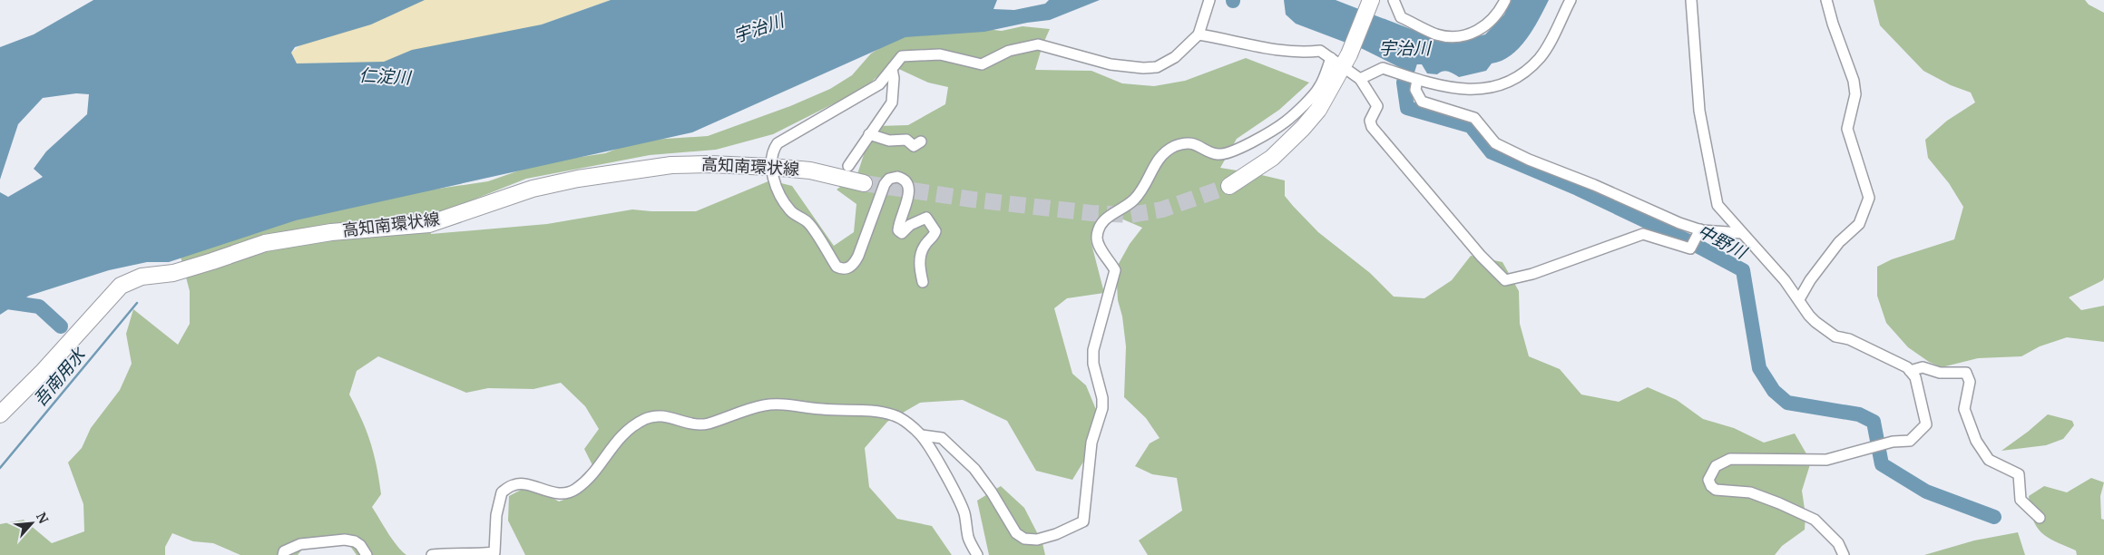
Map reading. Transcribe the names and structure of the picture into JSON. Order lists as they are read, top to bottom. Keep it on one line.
{"streets":{"main road":["高知南環状線"]},"water":["宇治川","仁淀川","中野川","吾南用水"],"north":"top right"}
